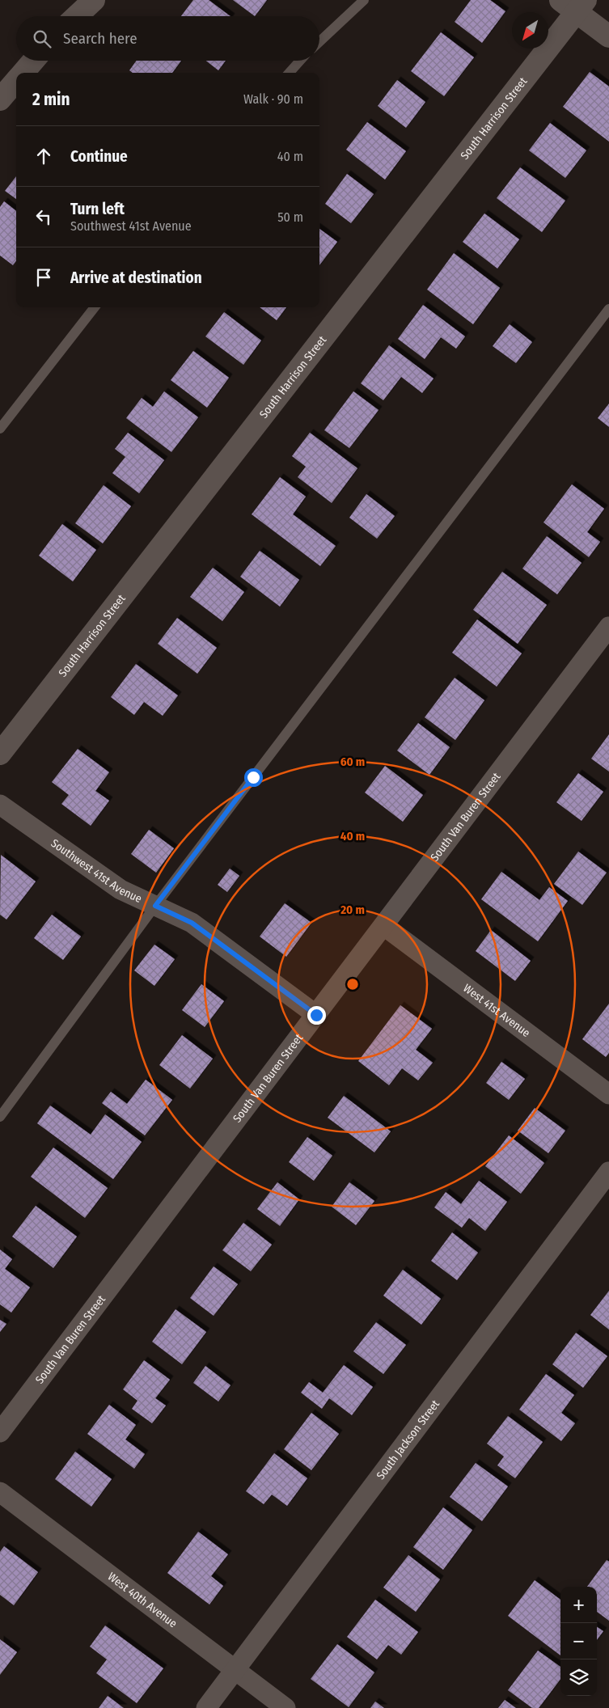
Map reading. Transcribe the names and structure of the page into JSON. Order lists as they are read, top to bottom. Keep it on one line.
{"streets":{"street":["South Harrison Street","South Van Buren Street","Southwest 41st Avenue","West 41st Avenue","South Jackson Street","West 40th Avenue"]},"crossings":[["South Van Buren Street","Southwest 41st Avenue"],["South Van Buren Street","West 41st Avenue"],["South Jackson Street","West 40th Avenue"]],"north":"bottom left","page":{"search":"Search here","heading":["2 min","Walk · 90 m"],"list":[["Continue","40 m"],["Turn left","Southwest 41st Avenue","50 m"],"Arrive at destination"],"map_buttons":["+","−"]},"rings":["60 m","40 m","20 m"]}
